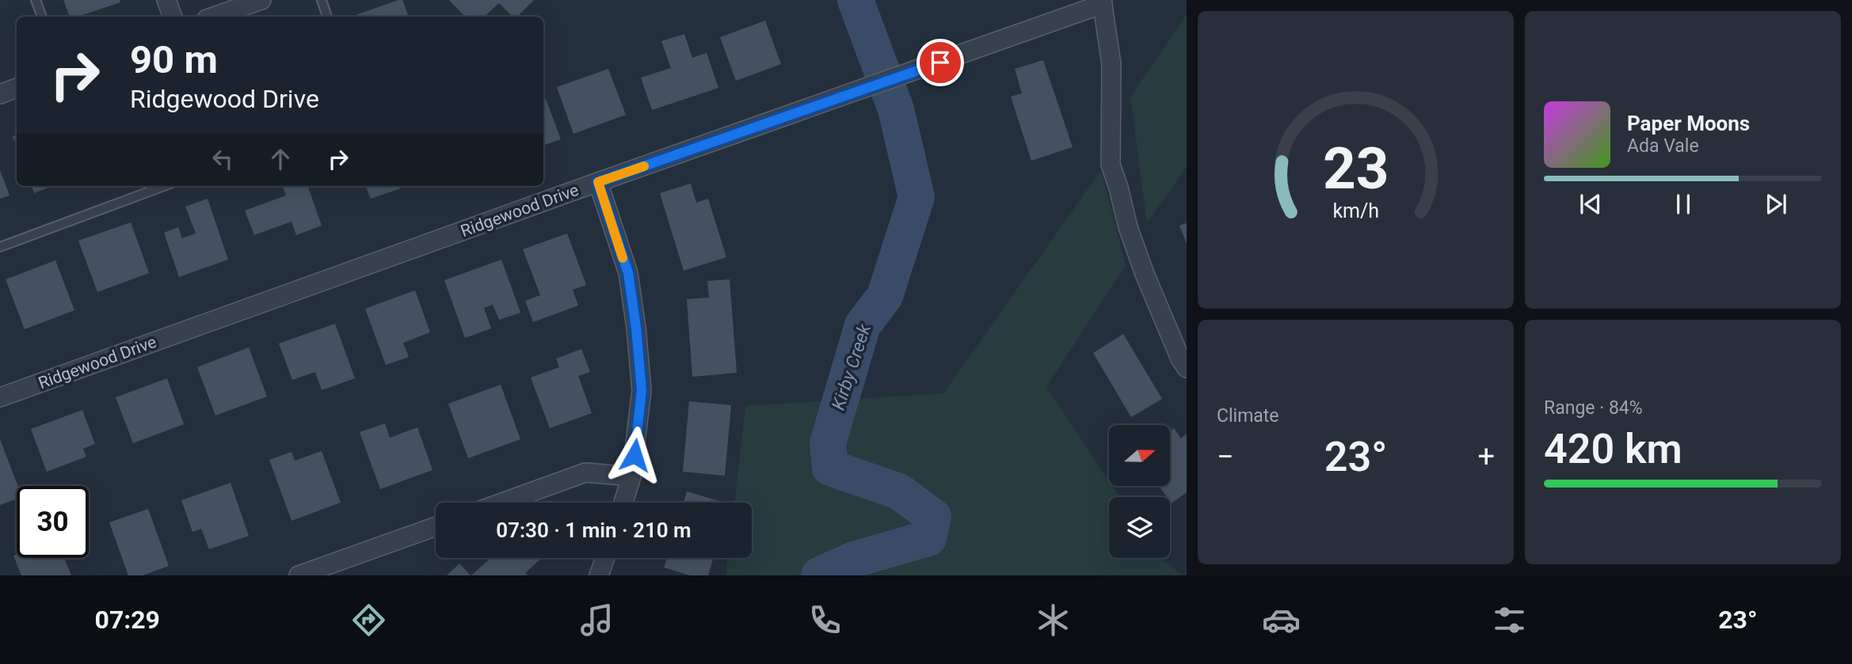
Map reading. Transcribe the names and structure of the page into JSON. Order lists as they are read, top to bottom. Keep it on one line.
{"streets":{"street":["Ridgewood Drive"]},"water":["Kirby Creek"],"north":"right","page":{"turn":["90 m","Ridgewood Drive"],"song":["Paper Moons","Ada Vale"],"tile":["Climate",["Range · 84%","420 km"]],"heat":["−","23°","+"],"limit":"30","trip":"07:30 · 1 min · 210 m","tabs":["07:29","23°"],"gauge":["23","km/h"]}}
